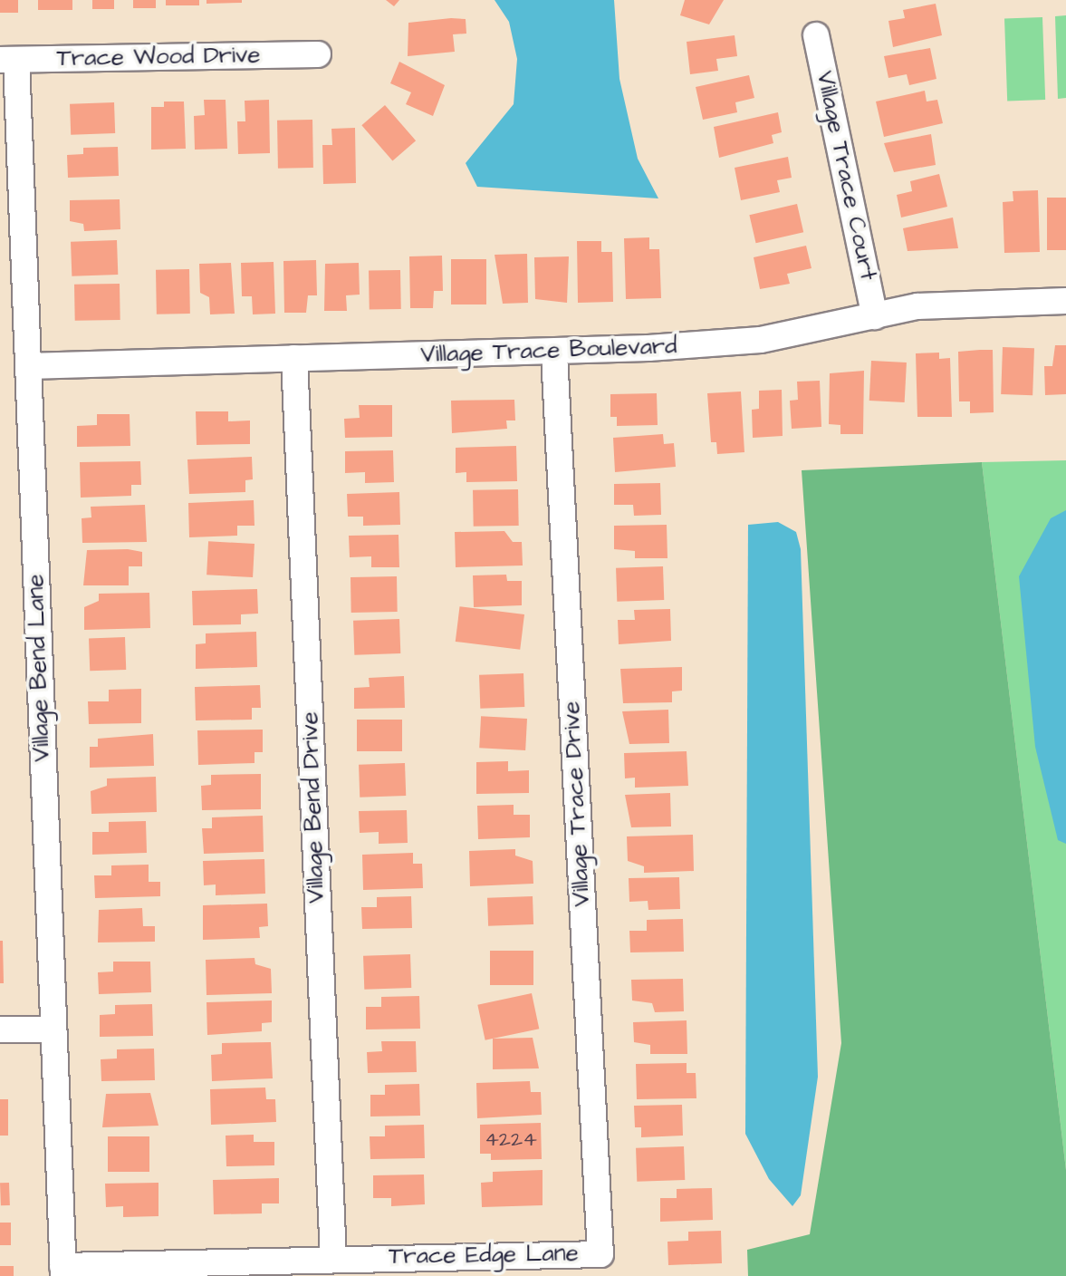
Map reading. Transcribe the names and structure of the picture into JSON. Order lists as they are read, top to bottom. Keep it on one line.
{"streets":{"street":["Trace Wood Drive","Village Trace Court","Village Trace Boulevard","Village Bend Lane","Village Trace Drive","Village Bend Drive","Trace Edge Lane"]},"crossings":[["Trace Wood Drive","Village Bend Lane"],["Village Trace Court","Village Trace Boulevard"],["Village Trace Boulevard","Village Bend Lane"],["Village Trace Boulevard","Village Trace Drive"],["Village Trace Boulevard","Village Bend Drive"],["Village Bend Lane","Trace Edge Lane"],["Village Trace Drive","Trace Edge Lane"],["Village Bend Drive","Trace Edge Lane"]],"house_numbers":["4224"]}
